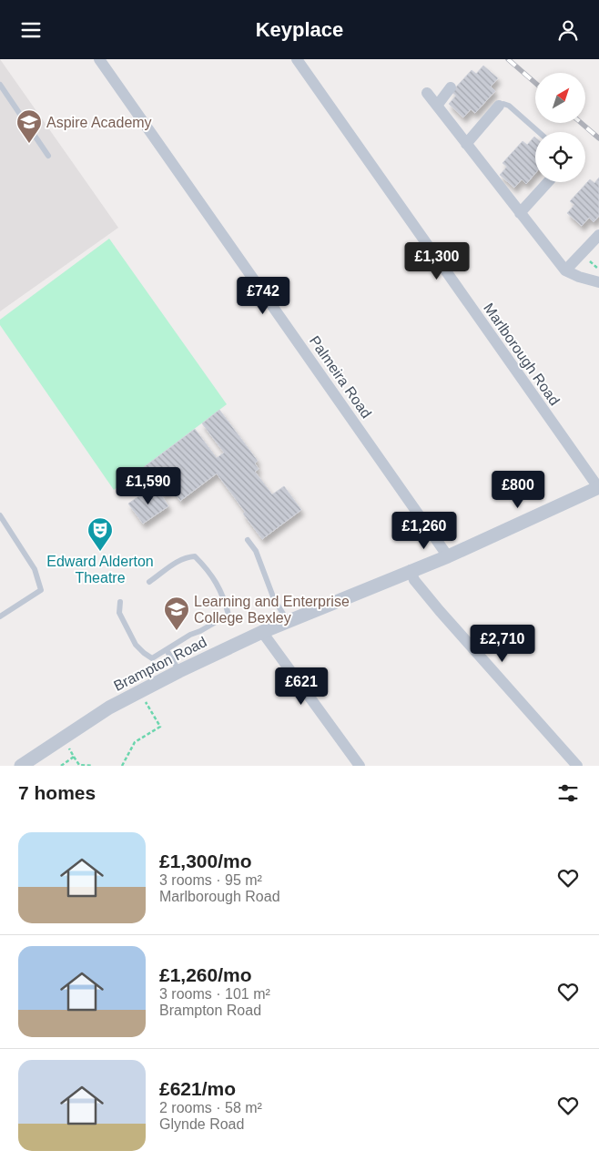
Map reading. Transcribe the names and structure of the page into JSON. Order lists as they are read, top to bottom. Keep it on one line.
{"streets":{"street":["Marlborough Road","Palmeira Road","Brampton Road"]},"crossings":[["Marlborough Road","Brampton Road"],["Palmeira Road","Brampton Road"]],"places":{"school or university":["Aspire Academy","Learning and Enterprise College Bexley"],"theatre":["Edward Alderton Theatre"]},"north":"top right","page":{"header":"Keyplace","price":["£1,300","£742","£1,590","£800","£1,260","£2,710","£621"],"heading":"7 homes","list":[{"name":"£1,300/mo","note":"3 rooms · 95 m² · Marlborough Road"},{"name":"£1,260/mo","note":"3 rooms · 101 m² · Brampton Road"},{"name":"£621/mo","note":"2 rooms · 58 m² · Glynde Road"}]}}
